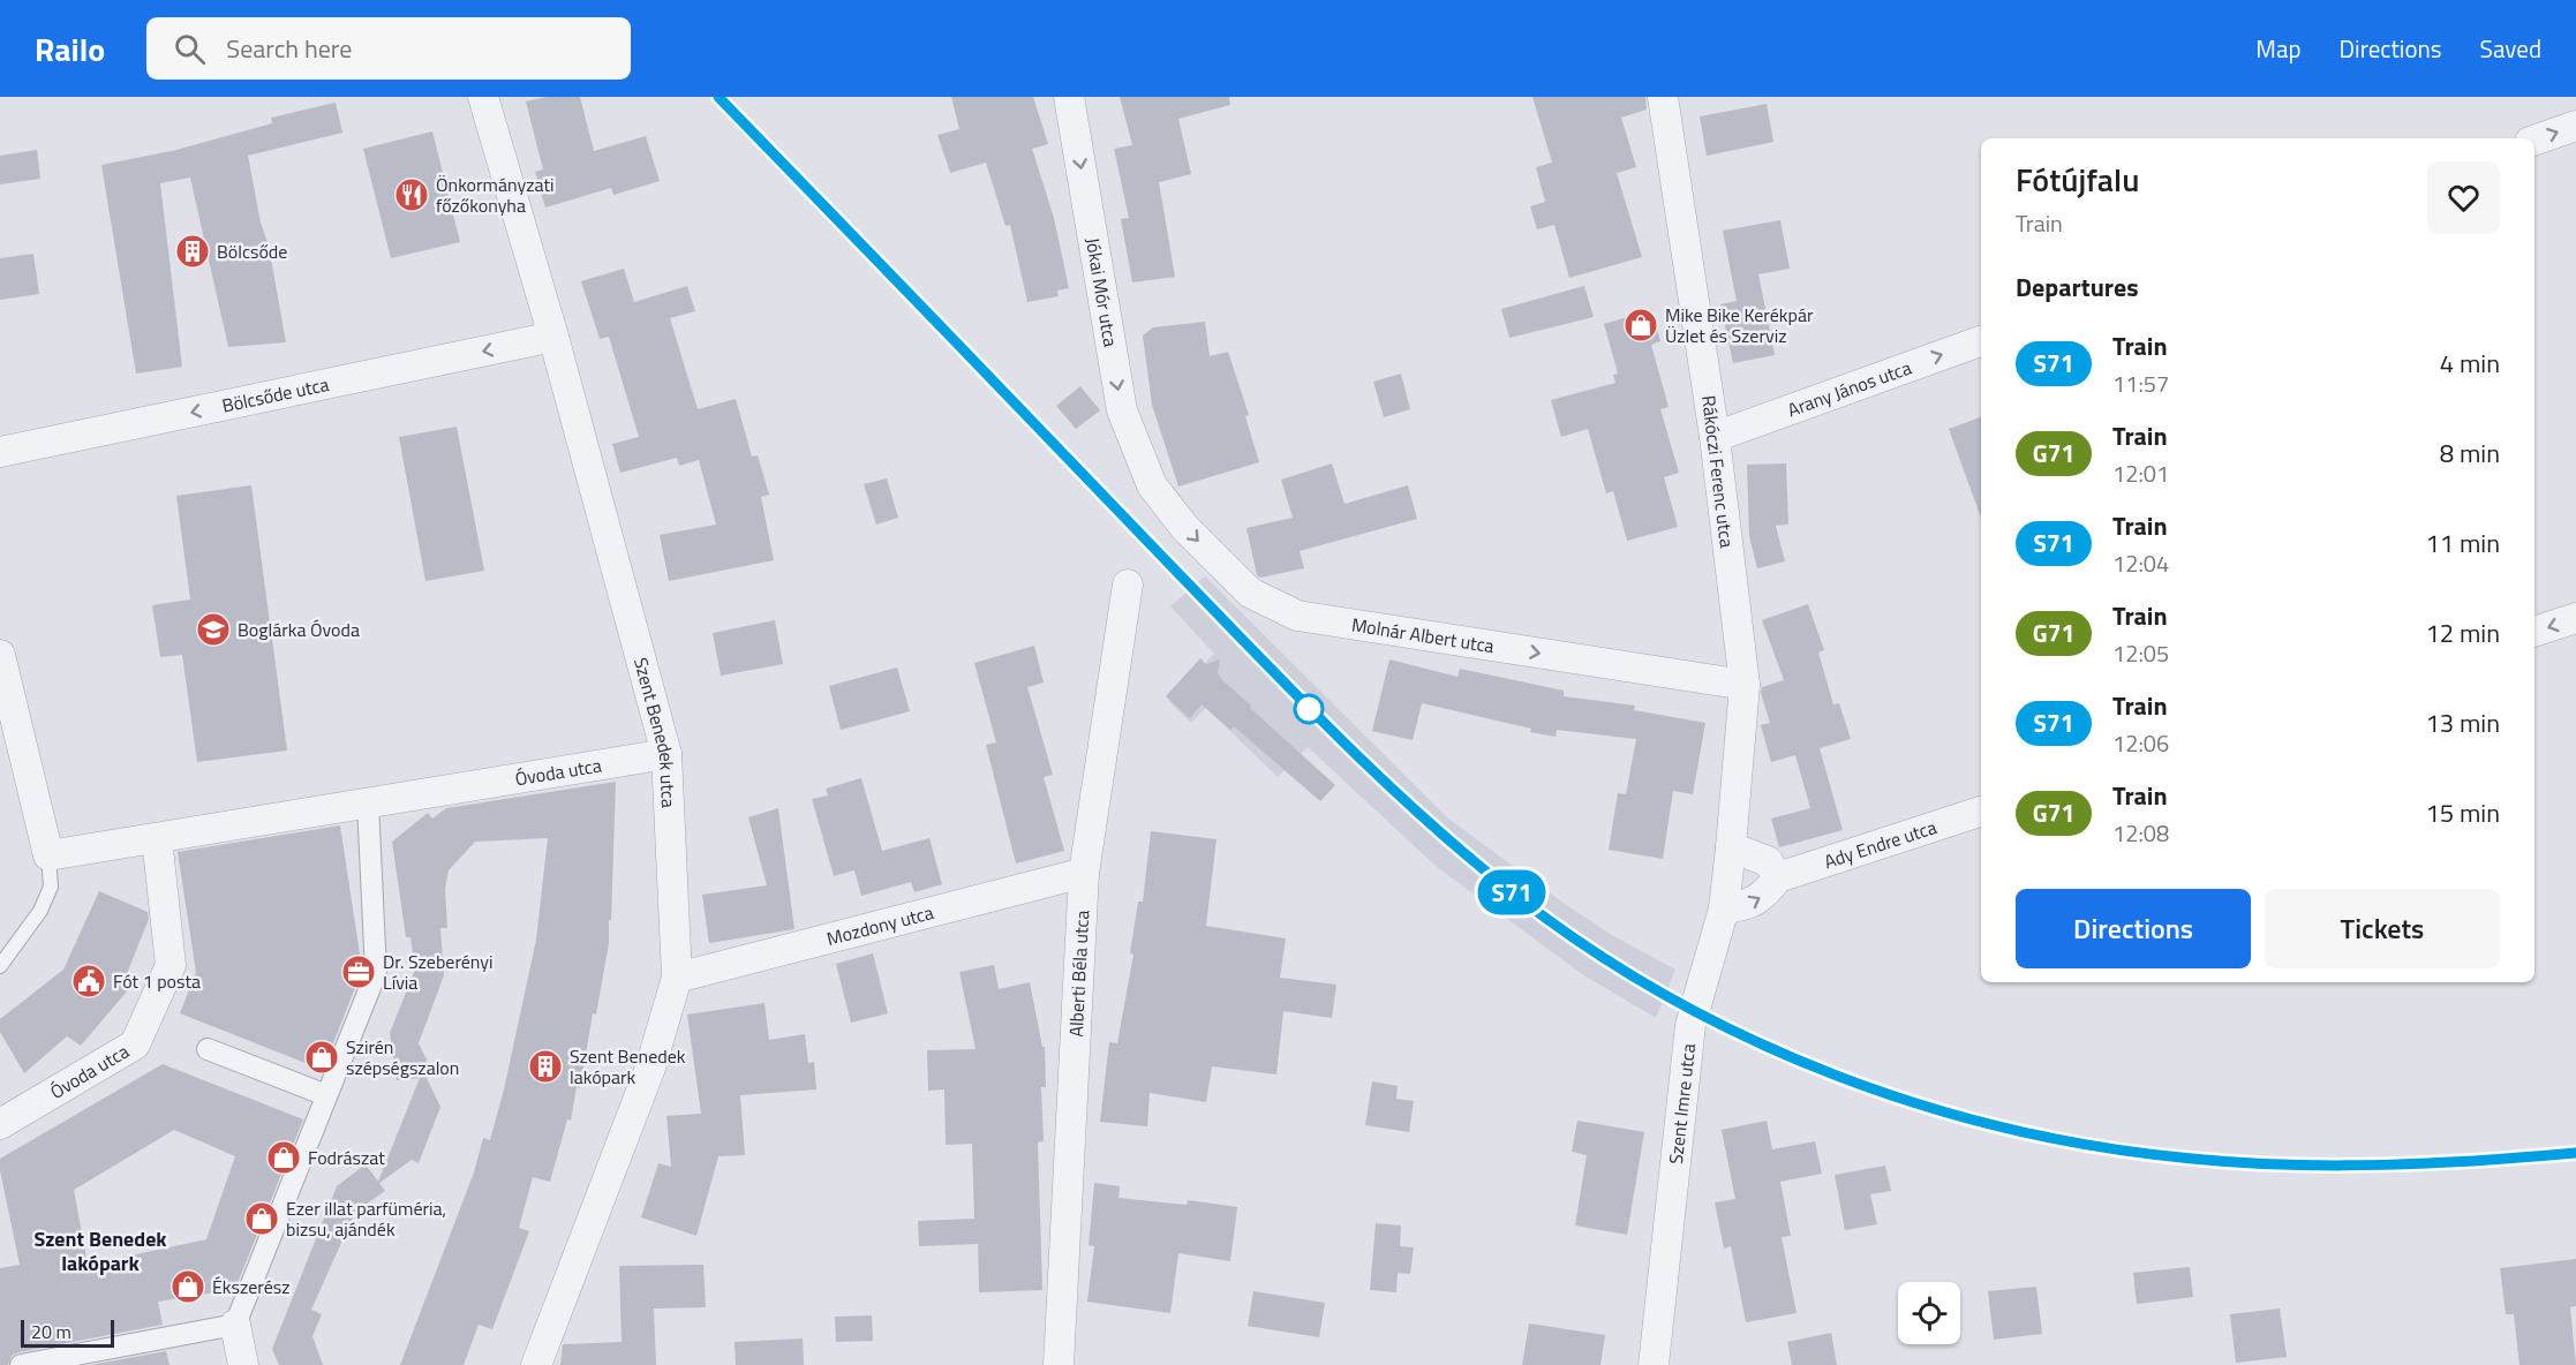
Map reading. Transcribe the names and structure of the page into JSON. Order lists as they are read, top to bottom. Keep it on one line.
{"streets":{"street":["Jókai Mór utca","Arany János utca","Bölcsőde utca","Rákóczi Ferenc utca","Molnár Albert utca","Szent Benedek utca","Óvoda utca","Ady Endre utca","Mozdony utca","Alberti Béla utca","Szent Imre utca"]},"crossings":[["Jókai Mór utca","Molnár Albert utca"],["Arany János utca","Rákóczi Ferenc utca"],["Bölcsőde utca","Szent Benedek utca"],["Rákóczi Ferenc utca","Molnár Albert utca"],["Rákóczi Ferenc utca","Szent Imre utca"],["Szent Benedek utca","Óvoda utca"],["Szent Benedek utca","Mozdony utca"],["Ady Endre utca","Szent Imre utca"],["Mozdony utca","Alberti Béla utca"]],"one_way":["Jókai Mór utca","Arany János utca","Bölcsőde utca","Molnár Albert utca"],"districts":["Szent Benedek lakópark"],"places":{"restaurant":["Önkormányzati főzőkonyha"],"building":["Bölcsőde","Szent Benedek lakópark"],"shop":["Mike Bike Kerékpár Üzlet és Szerviz","Szirén szépségszalon","Fodrászat","Ezer illat parfüméria, bizsu, ajándék","Ékszerész"],"school or university":["Boglárka Óvoda"],"office":["Dr. Szeberényi Lívia"],"public building":["Fót 1 posta"]},"scale_bar":"20 m","page":{"header":"Railo","search":"Search here","nav":["Map","Directions","Saved"],"on_map":"S71","heading":[["Fótújfalu","Train"],"Departures"],"list":[{"mark":"S71","name":"Train","note":"11:57","value":"4 min"},{"mark":"G71","name":"Train","note":"12:01","value":"8 min"},{"mark":"S71","name":"Train","note":"12:04","value":"11 min"},{"mark":"G71","name":"Train","note":"12:05","value":"12 min"},{"mark":"S71","name":"Train","note":"12:06","value":"13 min"},{"mark":"G71","name":"Train","note":"12:08","value":"15 min"}],"buttons":["Directions","Tickets"],"scale":"20 m"}}
